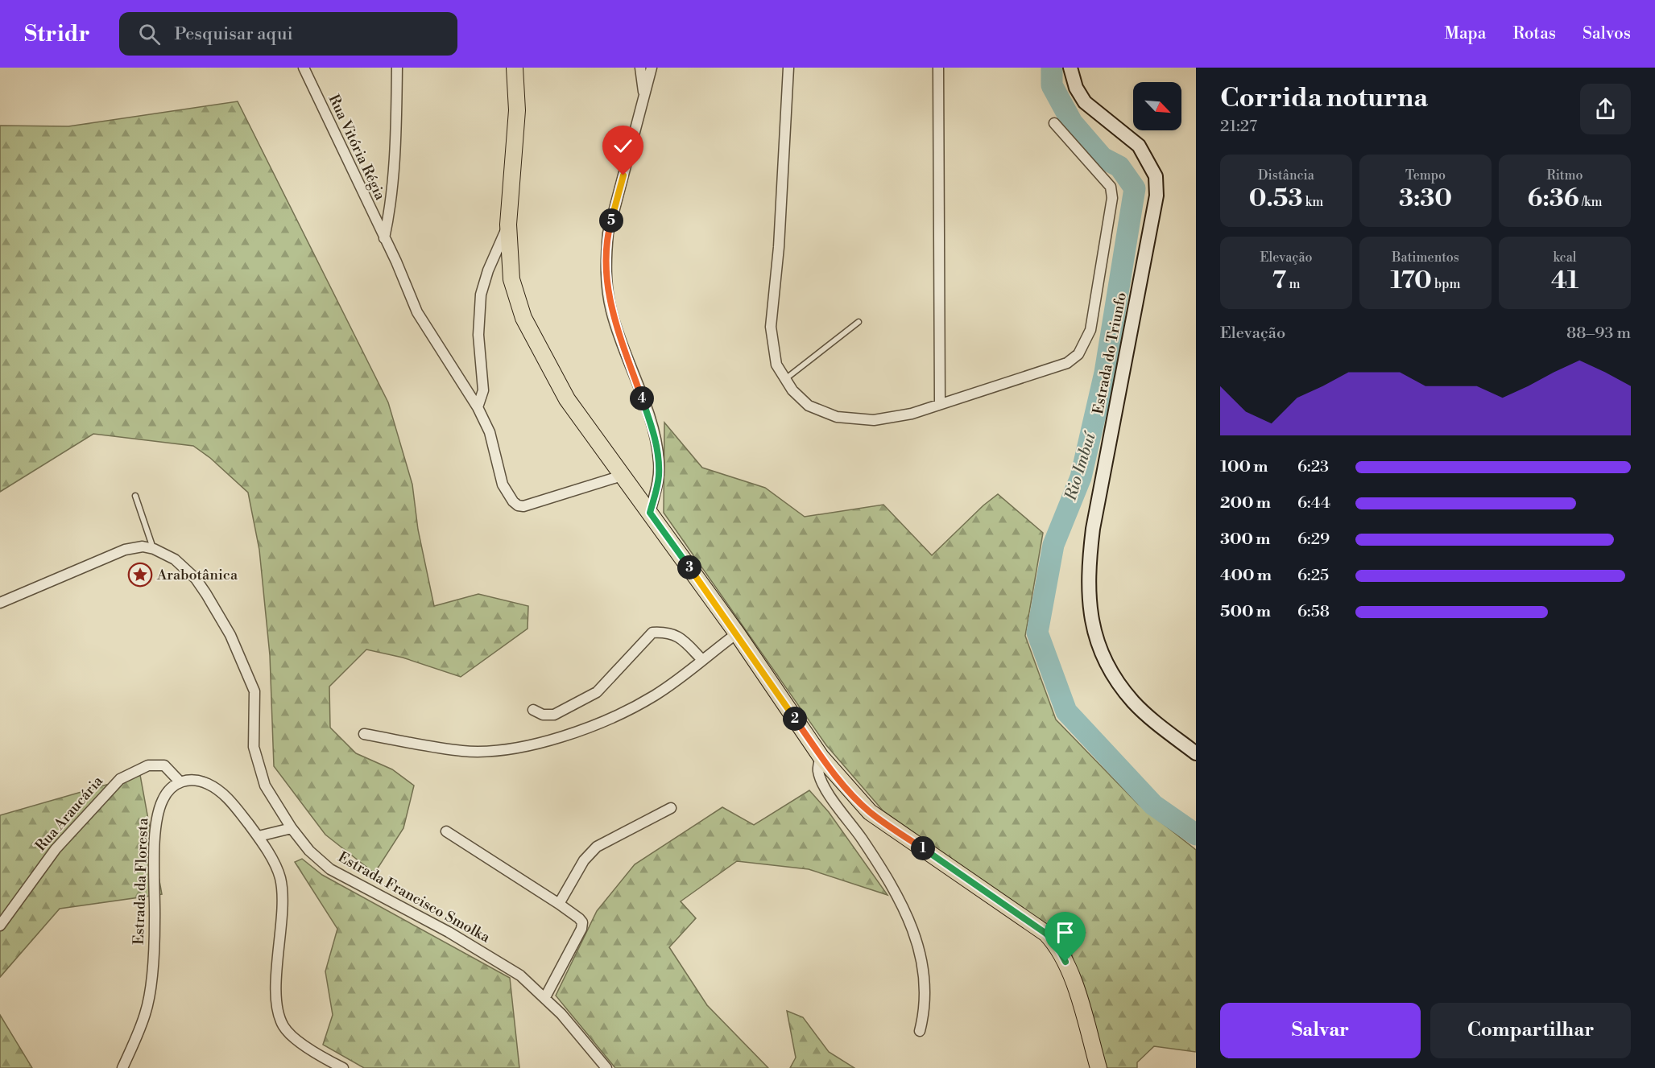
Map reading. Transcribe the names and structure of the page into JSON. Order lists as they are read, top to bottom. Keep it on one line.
{"streets":{"street":["Rua Vitória Régia","Estrada do Triunfo","Rua Araucária","Estrada da Floresta","Estrada Francisco Smolka"]},"crossings":[["Rua Araucária","Estrada da Floresta"]],"water":["Rio Imbuí"],"places":{"place":["Arabotânica"]},"north":"bottom right","page":{"header":"Stridr","search":"Pesquisar aqui","nav":["Mapa","Rotas","Salvos"],"heading":["Corrida noturna","21:27"],"stats":[["Distância","0.53 km"],["Tempo","3:30"],["Ritmo","6:36 /km"],["Elevação","7 m"],["Batimentos","170 bpm"],["kcal","41"]],"pins":["5","4","3","2","1"],"chart":["Elevação","88–93 m"],"list":[{"name":"100 m","note":"6:23"},{"name":"200 m","note":"6:44"},{"name":"300 m","note":"6:29"},{"name":"400 m","note":"6:25"},{"name":"500 m","note":"6:58"}],"buttons":["Salvar","Compartilhar"]}}
